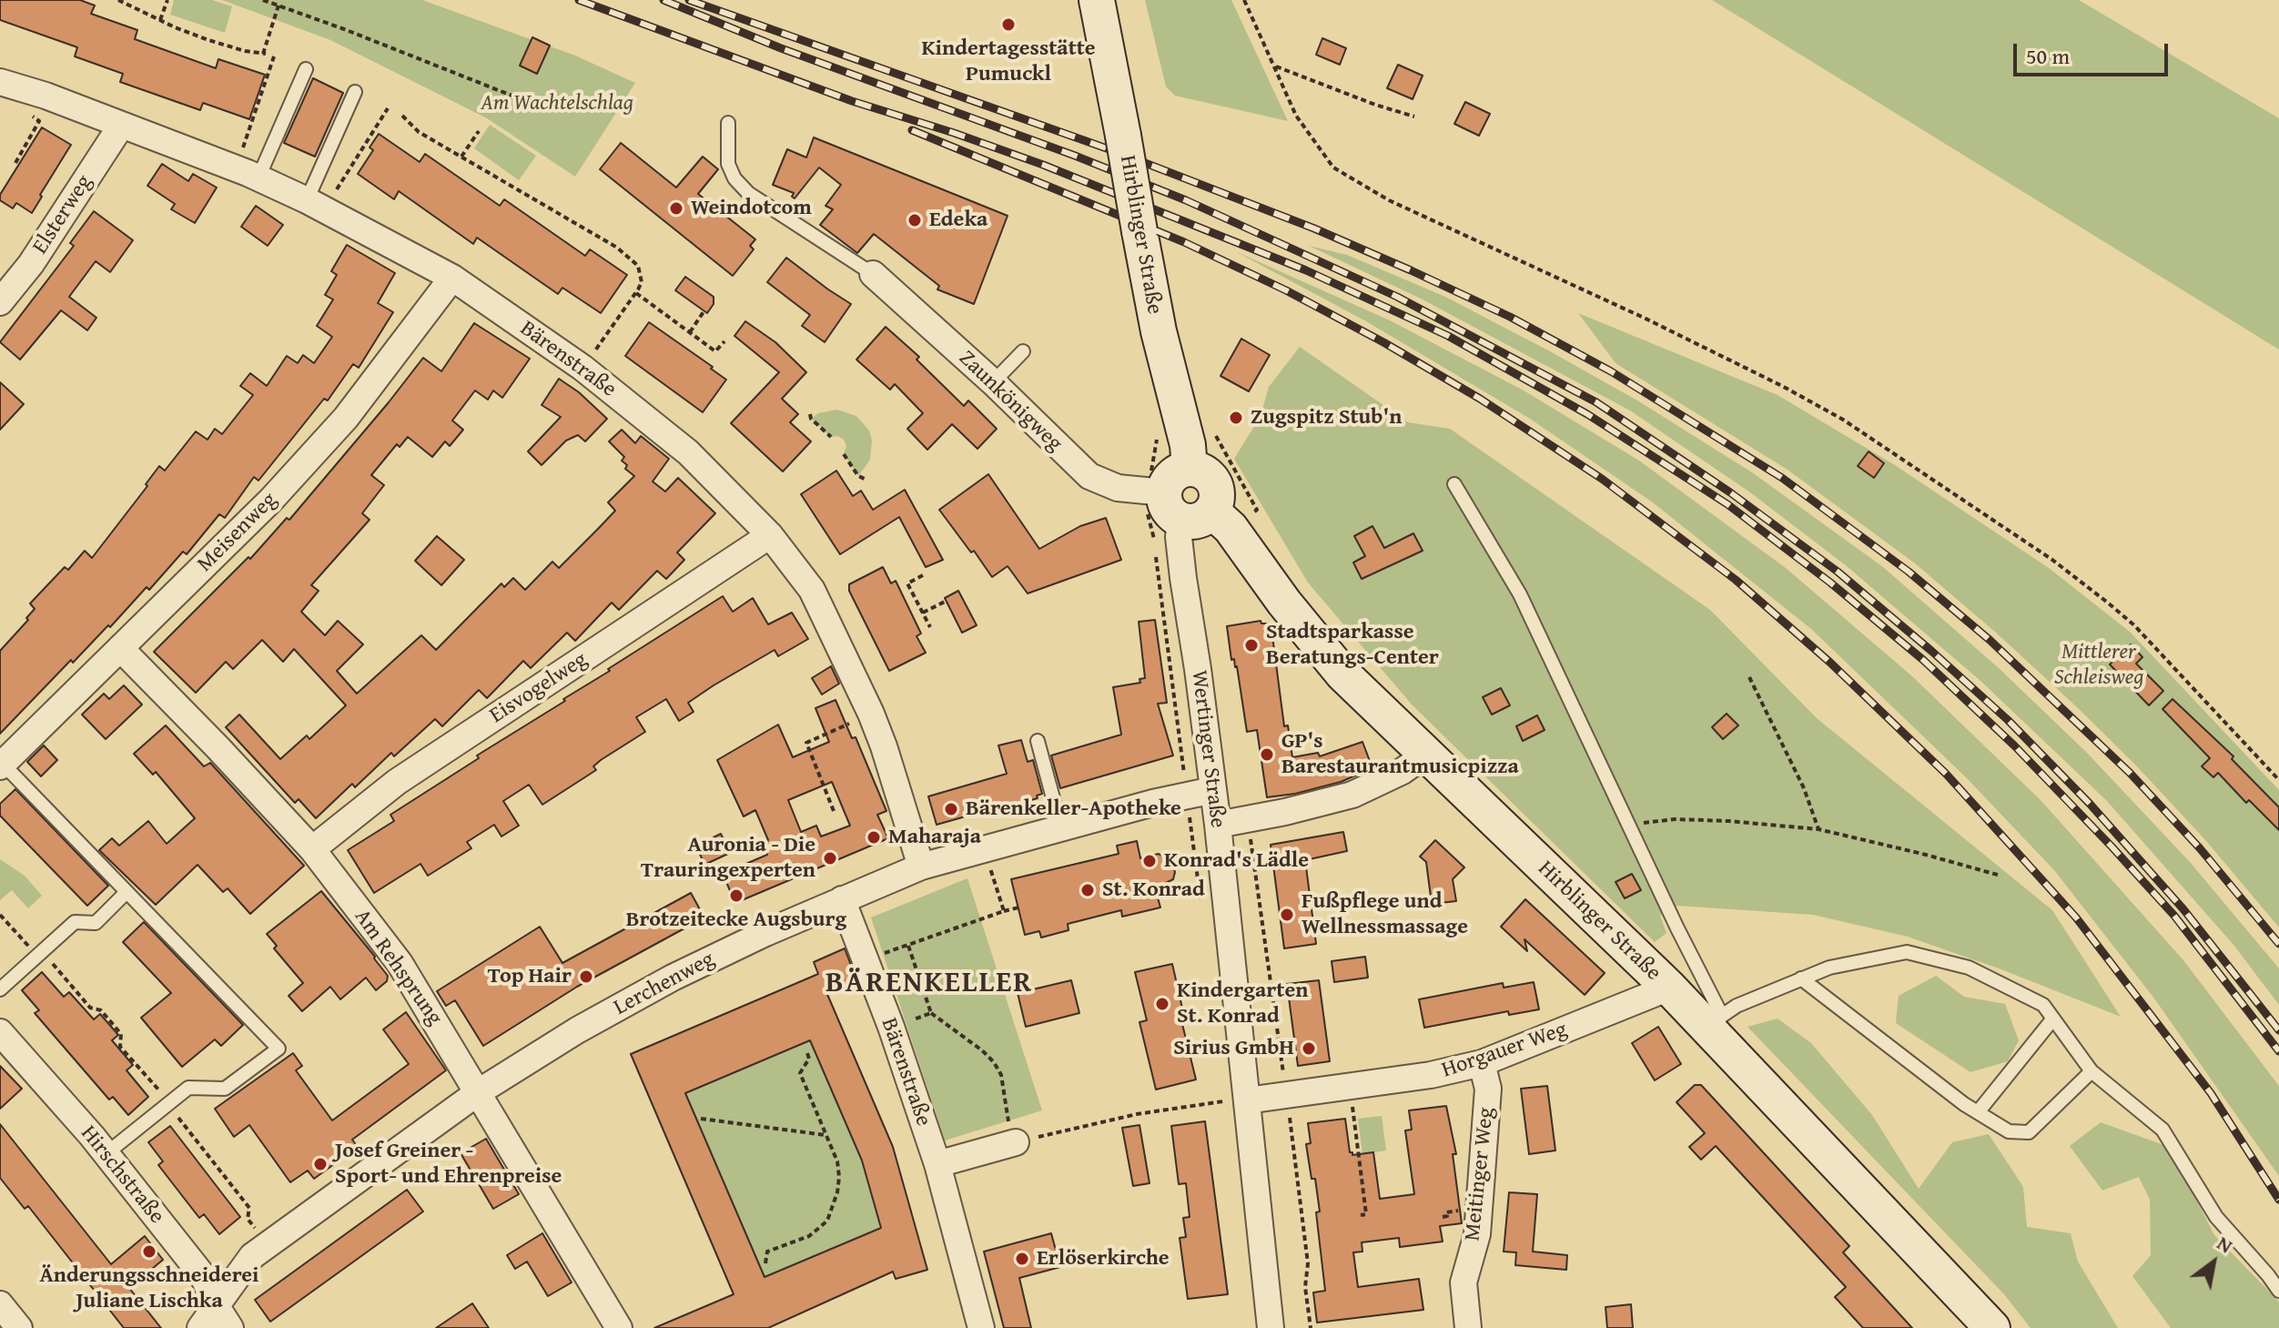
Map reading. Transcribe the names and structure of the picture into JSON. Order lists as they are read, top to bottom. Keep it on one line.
{"streets":{"street":["Elsterweg","Hirblinger Straße","Bärenstraße","Zaunkönigweg","Meisenweg","Eisvogelweg","Wertinger Straße","Am Rehsprung","Lerchenweg","Horgauer Weg","Meitinger Weg","Hirschstraße"]},"crossings":[["Elsterweg","Bärenstraße"],["Hirblinger Straße","Zaunkönigweg"],["Hirblinger Straße","Wertinger Straße"],["Hirblinger Straße","Horgauer Weg"],["Bärenstraße","Meisenweg"],["Bärenstraße","Eisvogelweg"],["Bärenstraße","Lerchenweg"],["Zaunkönigweg","Wertinger Straße"],["Meisenweg","Am Rehsprung"],["Eisvogelweg","Am Rehsprung"],["Wertinger Straße","Lerchenweg"],["Wertinger Straße","Horgauer Weg"],["Am Rehsprung","Lerchenweg"],["Lerchenweg","Hirschstraße"],["Horgauer Weg","Meitinger Weg"]],"districts":["BÄRENKELLER"],"parks":["Am Wachtelschlag","Mittlerer Schleisweg"],"places":["Kindertagesstätte Pumuckl","Weindotcom","Edeka","Zugspitz Stub'n","Stadtsparkasse Beratungs-Center","GP's Barestaurantmusicpizza","Bärenkeller-Apotheke","Maharaja","Auronia - Die Trauringexperten","Konrad's Lädle","St. Konrad","Brotzeitecke Augsburg","Fußpflege und Wellnessmassage","Top Hair","Kindergarten St. Konrad","Sirius GmbH","Josef Greiner - Sport- und Ehrenpreise","Änderungsschneiderei Juliane Lischka","Erlöserkirche"],"scale_bar":"50 m","north":"top right"}
